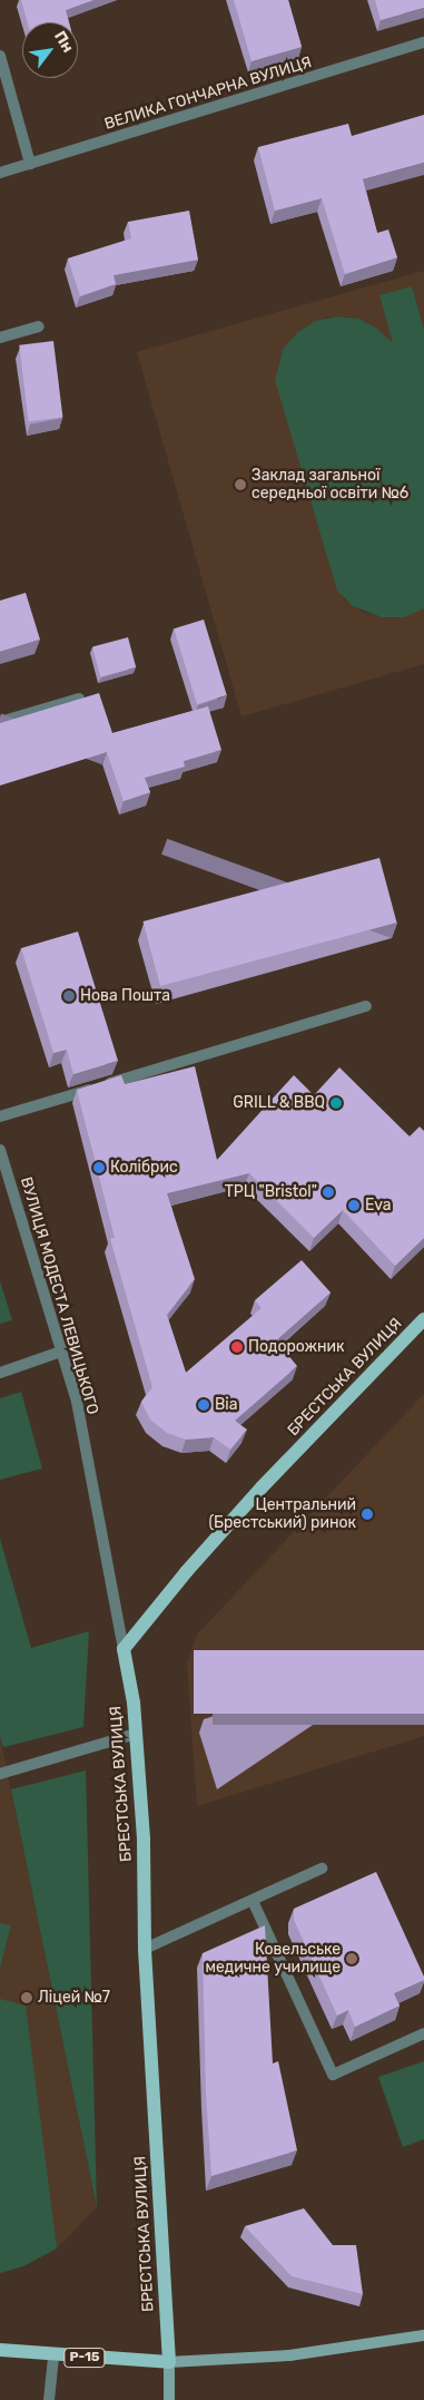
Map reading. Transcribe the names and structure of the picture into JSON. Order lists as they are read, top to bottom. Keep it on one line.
{"streets":{"main road":["БРЕСТСЬКА ВУЛИЦЯ","Р-15"],"street":["ВЕЛИКА ГОНЧАРНА ВУЛИЦЯ","ВУЛИЦЯ МОДЕСТА ЛЕВИЦЬКОГО"]},"crossings":[["ВУЛИЦЯ МОДЕСТА ЛЕВИЦЬКОГО","БРЕСТСЬКА ВУЛИЦЯ"],["БРЕСТСЬКА ВУЛИЦЯ","Р-15"]],"places":["Заклад загальної середньої освіти №6","Нова Пошта","GRILL & BBQ","Колібрис","ТРЦ \"Bristol\"","Eva","Подорожник","Віа","Центральний (Брестський) ринок","Ковельське медичне училище","Ліцей №7"],"north":"top right"}
